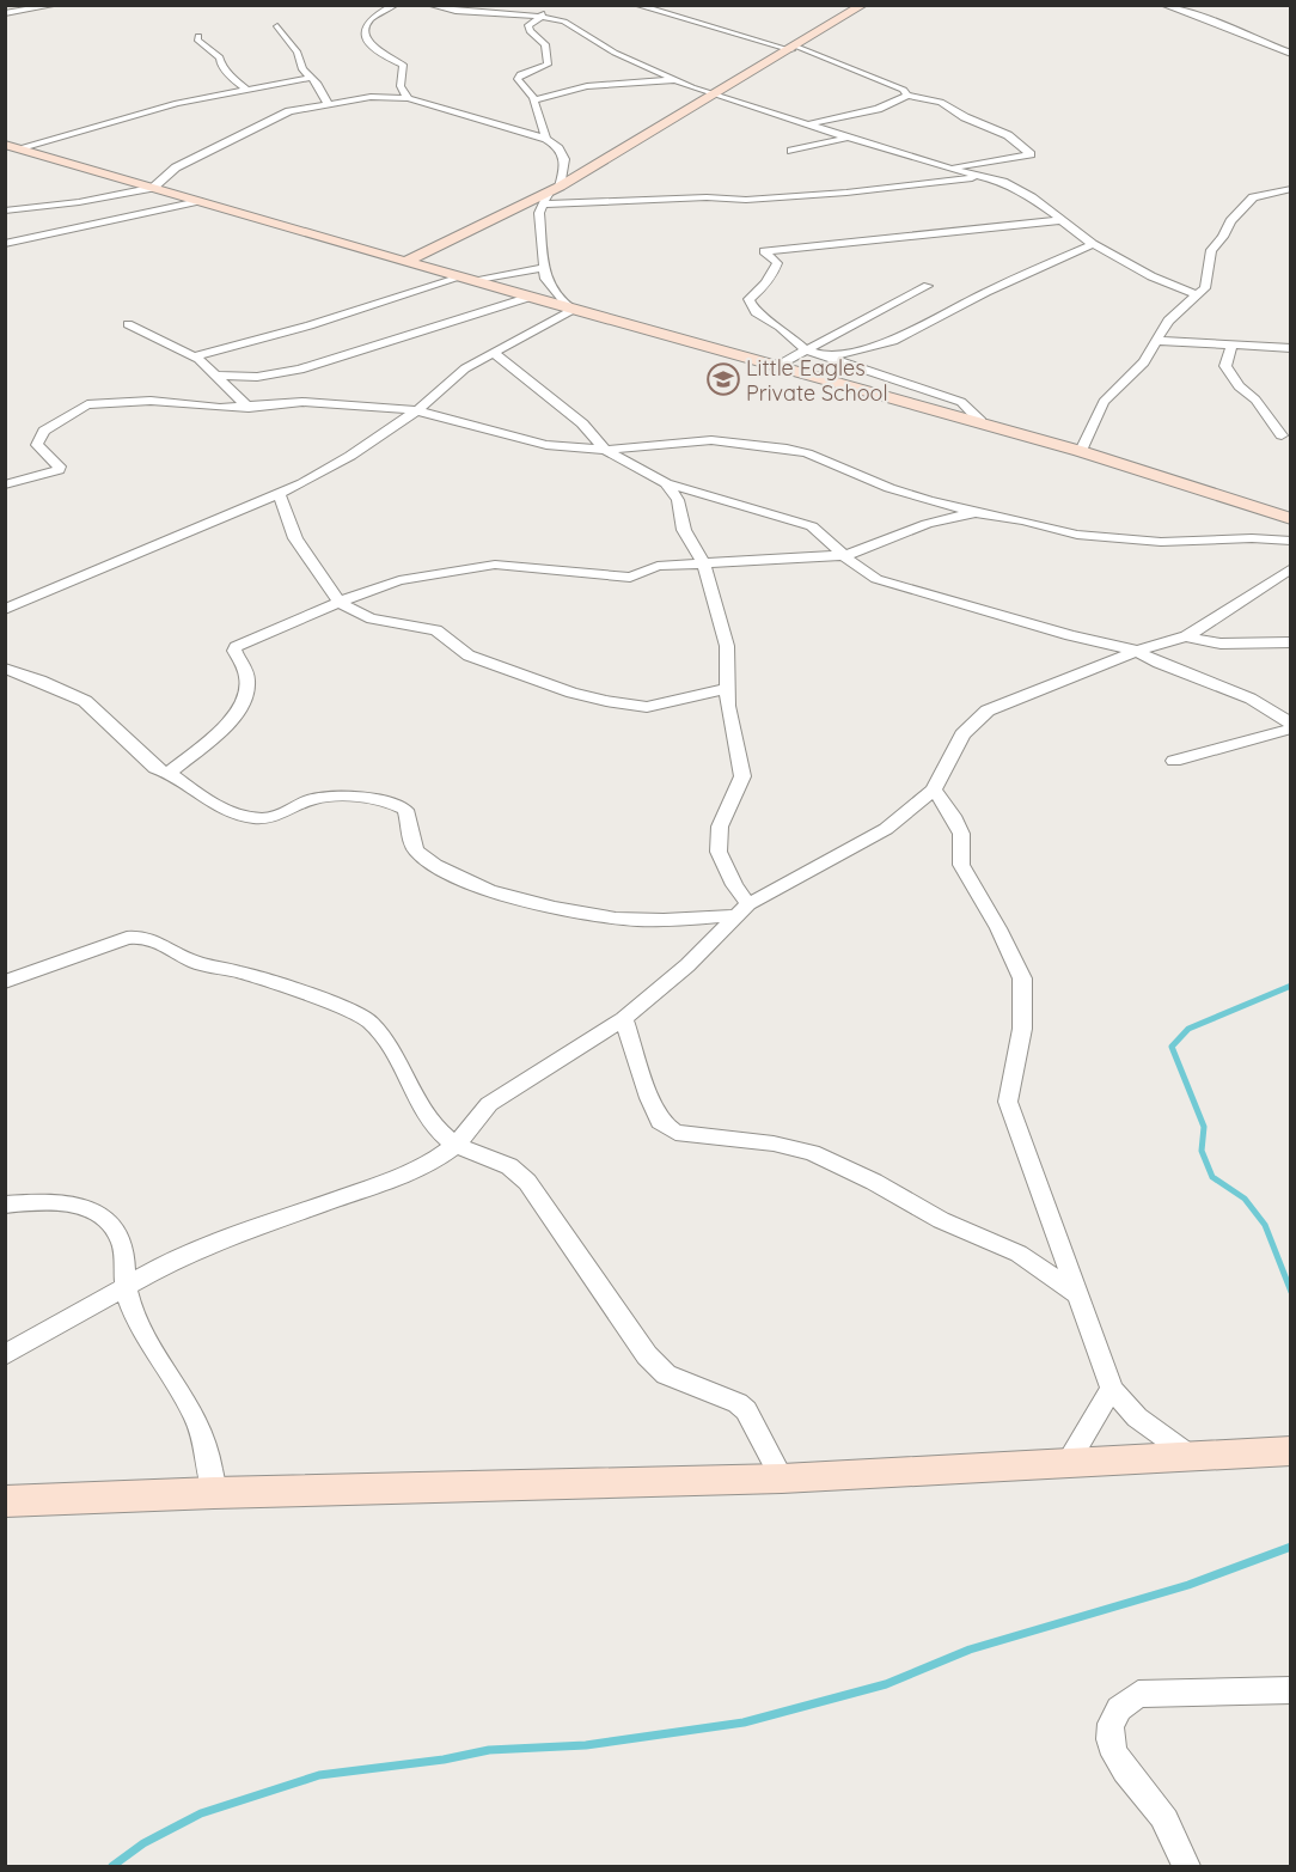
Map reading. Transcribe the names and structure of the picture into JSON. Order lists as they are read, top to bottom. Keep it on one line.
{"places":{"school or university":["Little Eagles Private School"]}}
